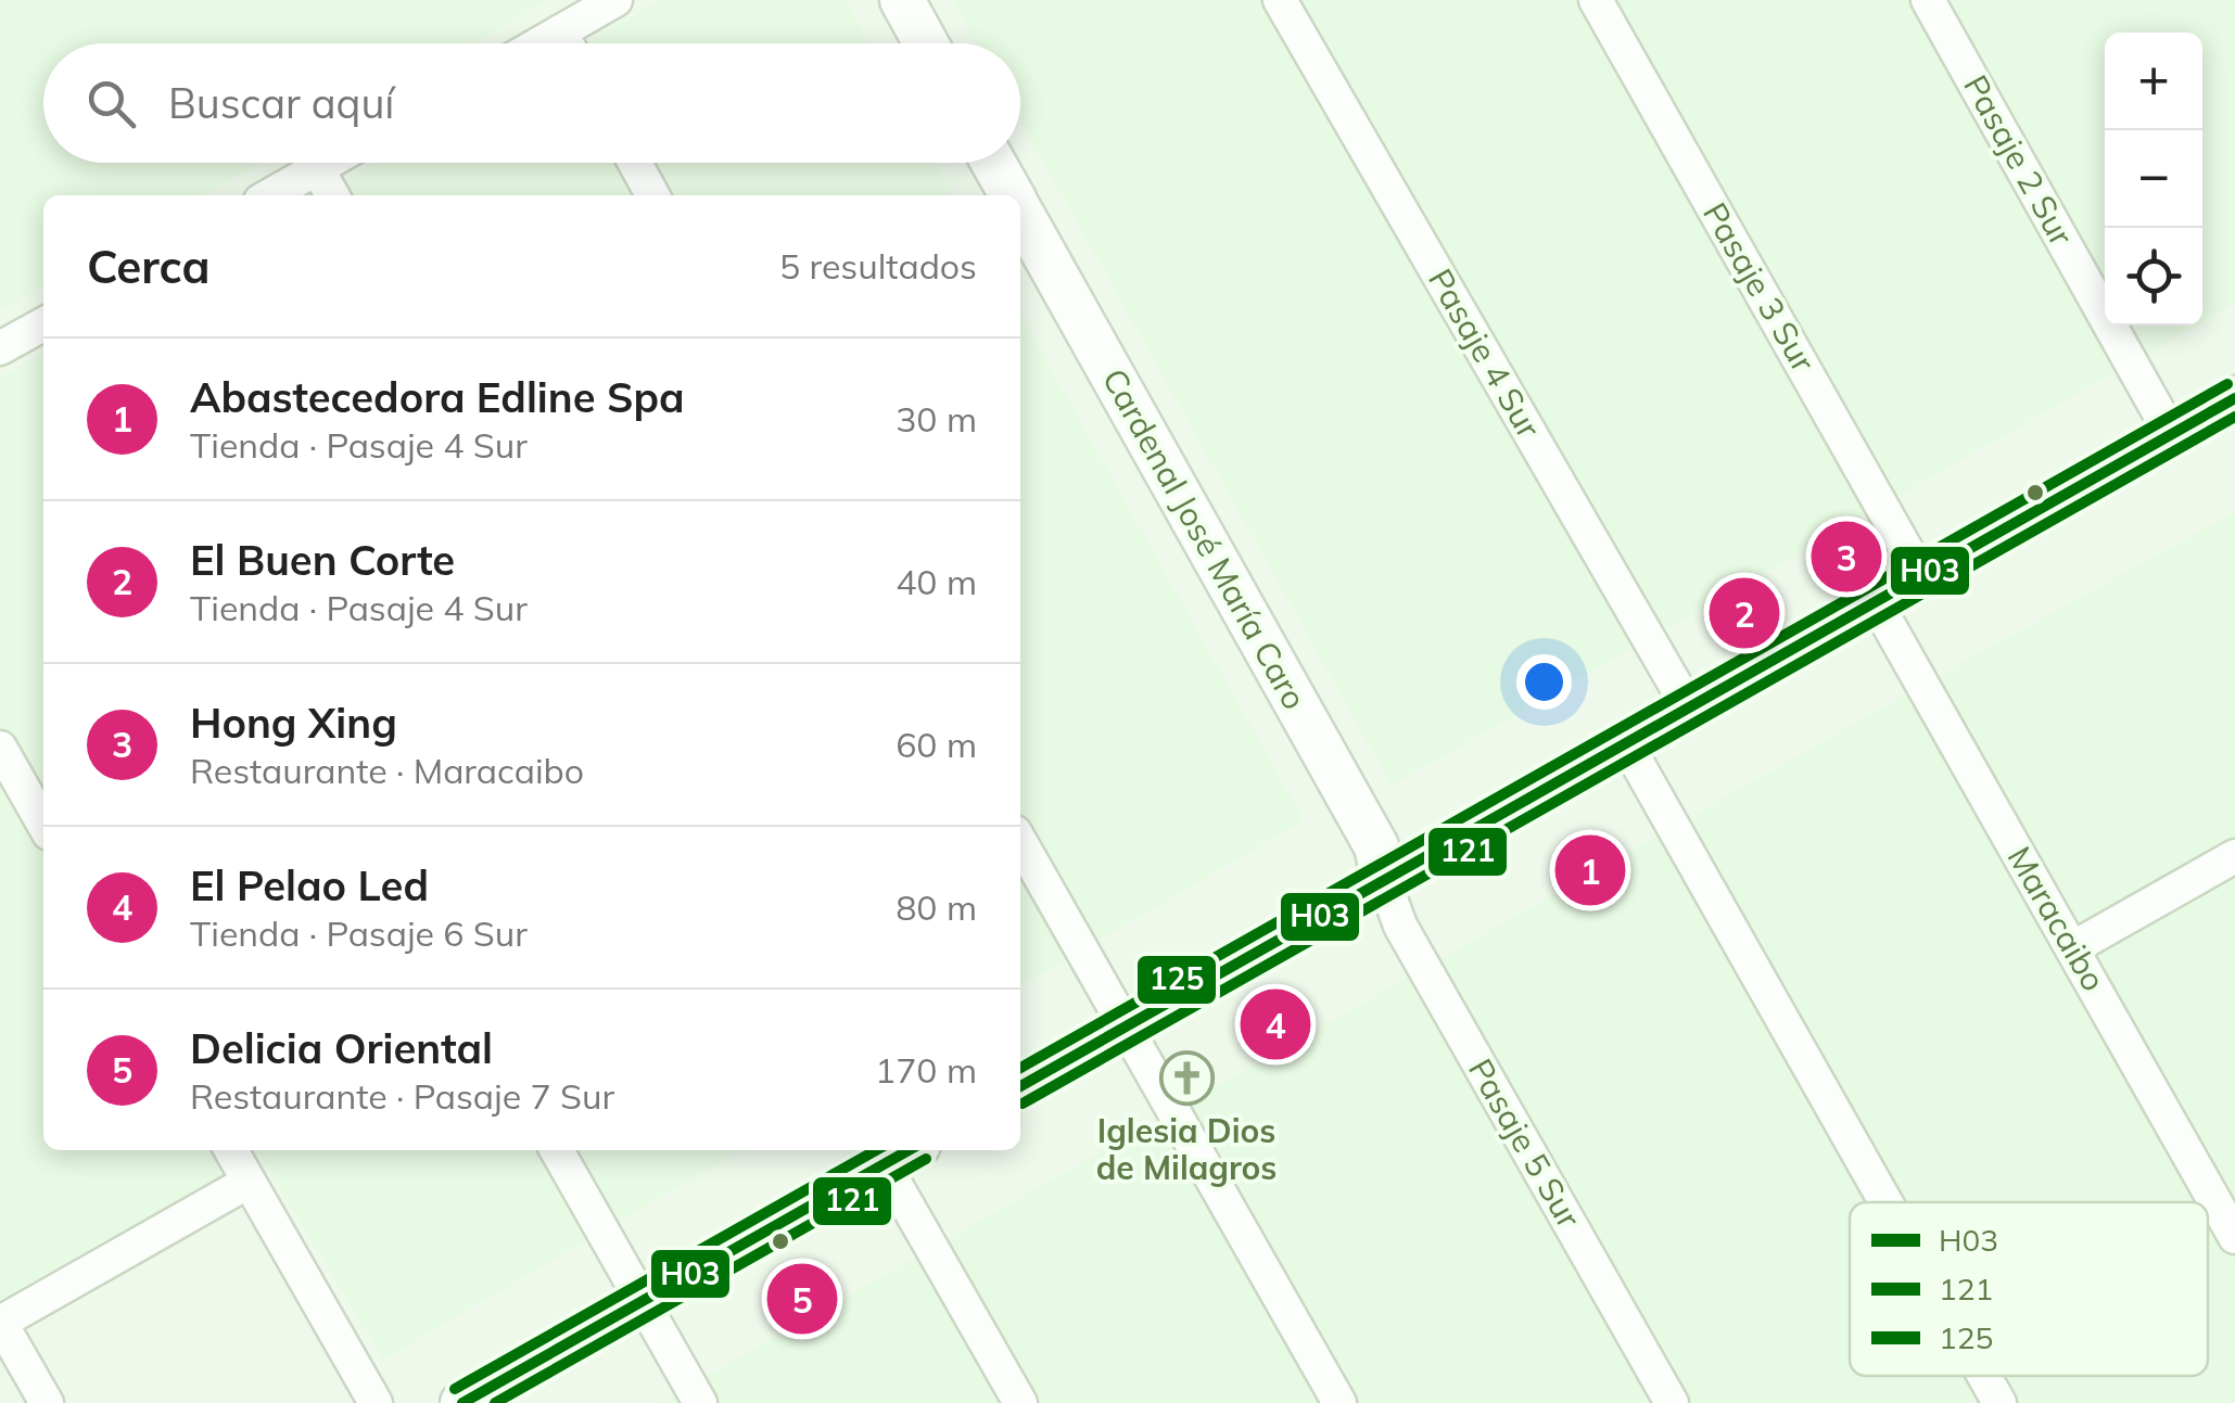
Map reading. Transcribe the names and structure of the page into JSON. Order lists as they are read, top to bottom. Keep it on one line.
{"streets":{"main road":["Cardenal José María Caro"],"street":["Pasaje 2 Sur","Pasaje 3 Sur","Pasaje 4 Sur","Maracaibo","Pasaje 5 Sur"]},"crossings":[["Cardenal José María Caro","Pasaje 5 Sur"]],"places":{"church":["Iglesia Dios de Milagros"]},"lines":["transit line 125","transit line H03","transit line 121"],"legend":["H03","121","125"],"page":{"map_buttons":["+","−"],"search":"Buscar aquí","heading":["Cerca","5 resultados"],"list":[{"mark":"1","name":"Abastecedora Edline Spa","note":"Tienda · Pasaje 4 Sur","value":"30 m"},{"mark":"2","name":"El Buen Corte","note":"Tienda · Pasaje 4 Sur","value":"40 m"},{"mark":"3","name":"Hong Xing","note":"Restaurante · Maracaibo","value":"60 m"},{"mark":"4","name":"El Pelao Led","note":"Tienda · Pasaje 6 Sur","value":"80 m"},{"mark":"5","name":"Delicia Oriental","note":"Restaurante · Pasaje 7 Sur","value":"170 m"}],"pins":["3","2","1","4","5"]}}
